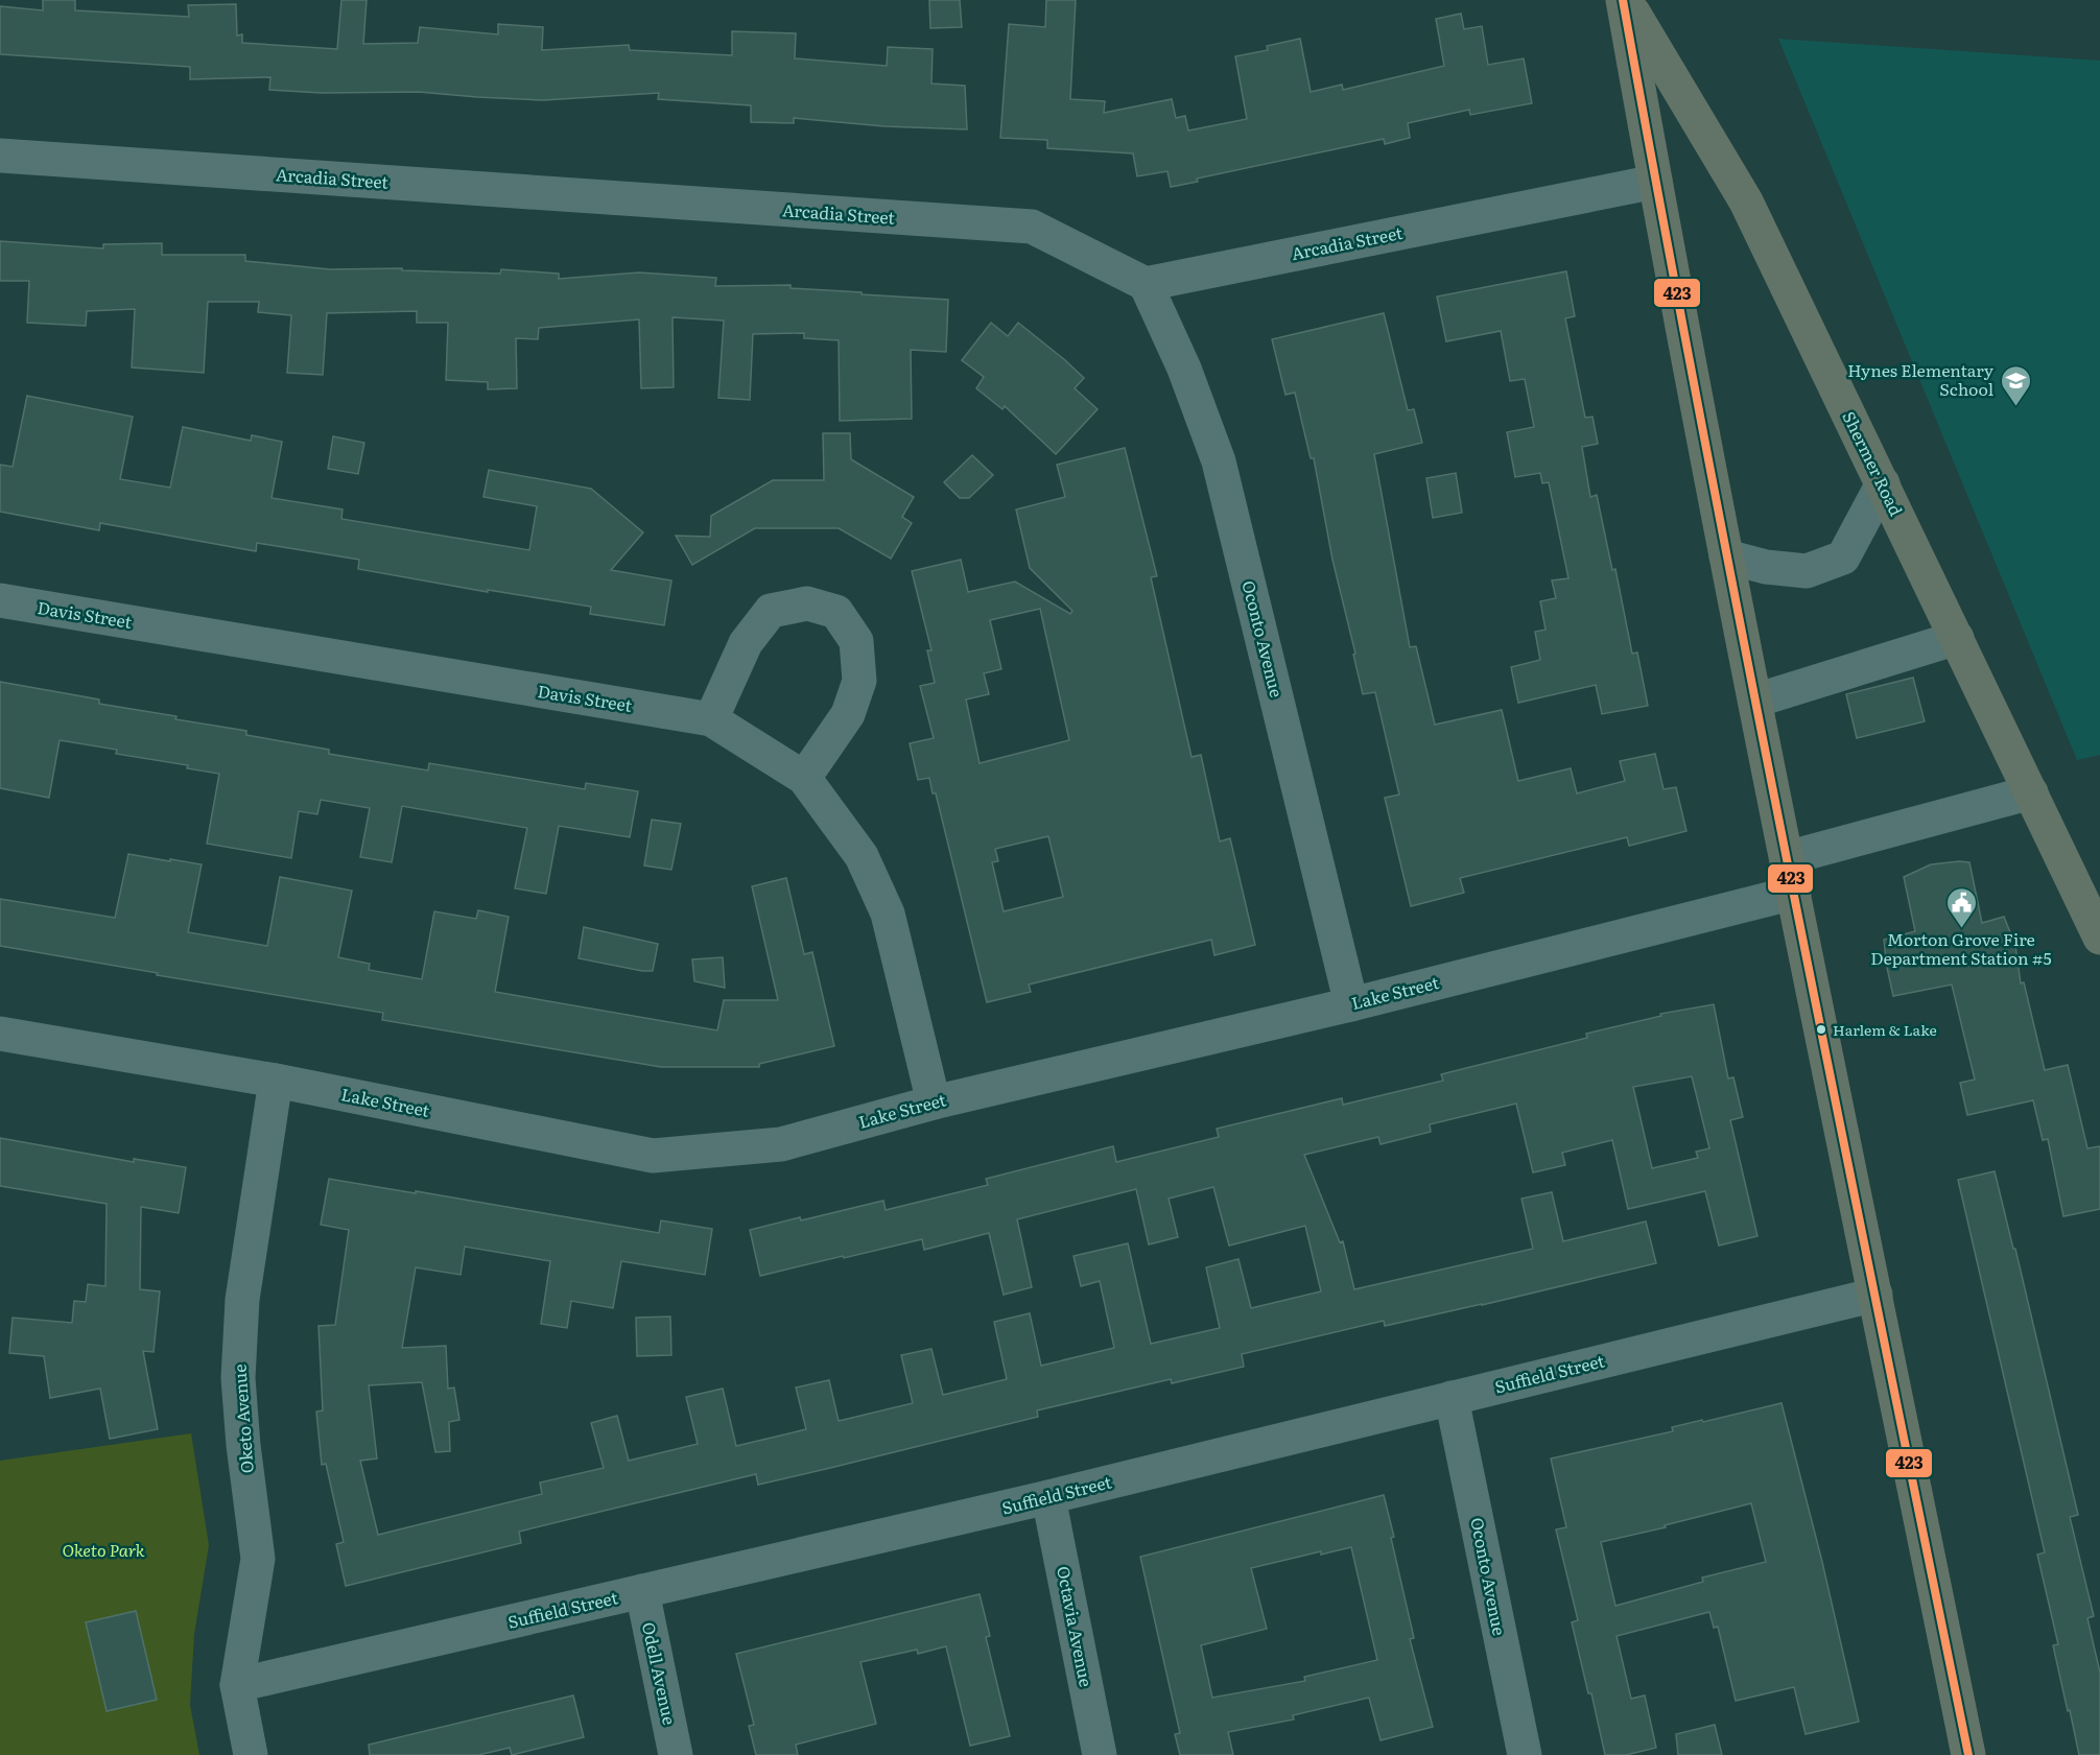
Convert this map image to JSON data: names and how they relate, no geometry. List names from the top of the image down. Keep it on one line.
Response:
{"streets":{"main road":["Shermer Road"],"street":["Arcadia Street","Davis Street","Oconto Avenue","Lake Street","Suffield Street","Oketo Avenue","Octavia Avenue","Odell Avenue"]},"crossings":[["Arcadia Street","Oconto Avenue"],["Davis Street","Lake Street"],["Oconto Avenue","Lake Street"],["Oconto Avenue","Suffield Street"],["Lake Street","Oketo Avenue"],["Suffield Street","Oketo Avenue"],["Suffield Street","Octavia Avenue"],["Suffield Street","Odell Avenue"]],"parks":["Oketo Park"],"places":{"school or university":["Hynes Elementary School"],"public building":["Morton Grove Fire Department Station #5"],"other":["Harlem & Lake"]},"lines":["transit line 423"]}
